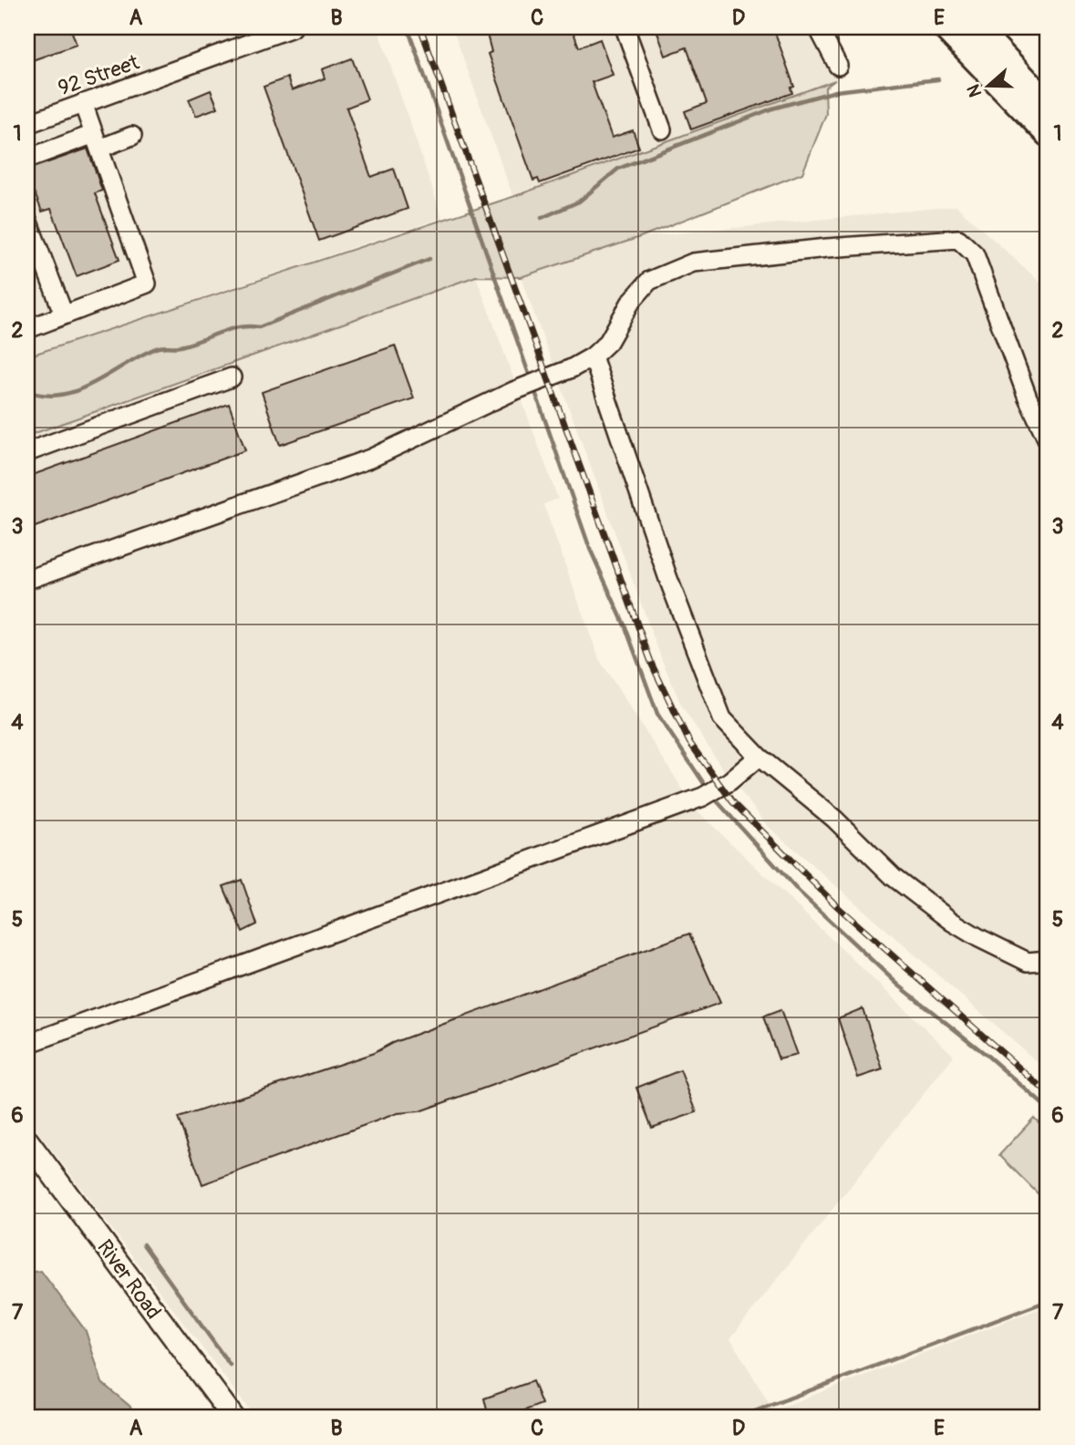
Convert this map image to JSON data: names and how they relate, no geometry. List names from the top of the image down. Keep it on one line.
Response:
{"streets":{"main road":["River Road"],"street":["92 Street"]},"north":"left","grid":{"columns":["A","B","C","D","E"],"rows":["1","2","3","4","5","6","7"]}}
